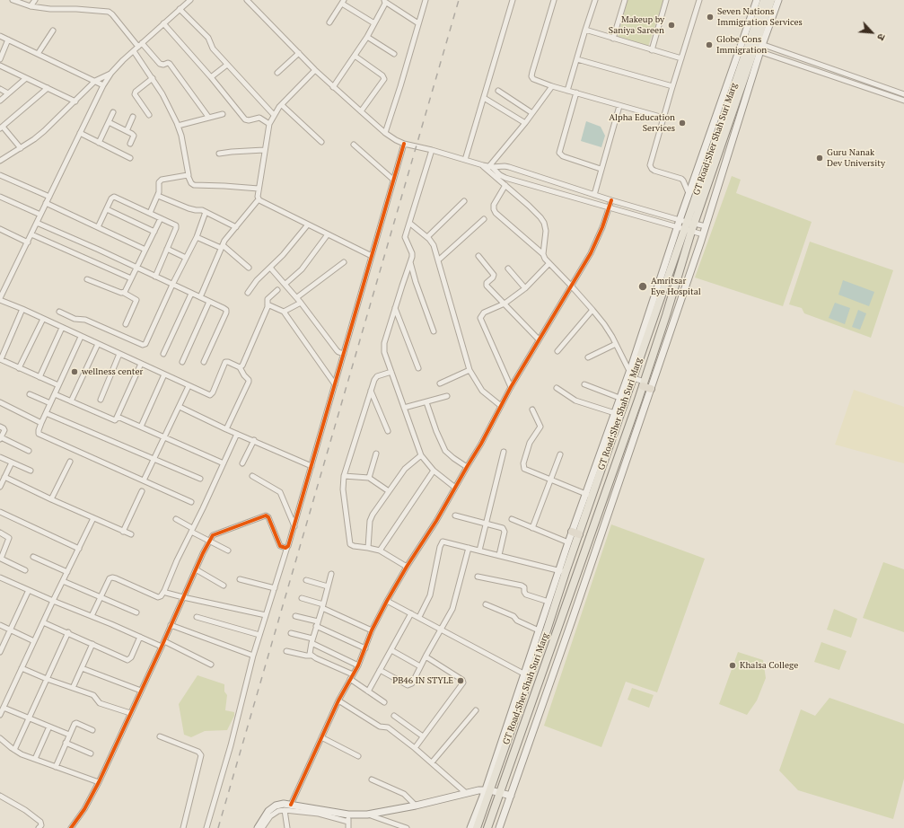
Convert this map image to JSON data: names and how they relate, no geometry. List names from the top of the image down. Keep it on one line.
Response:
{"streets":{"main road":["GT Road;Sher Shah Suri Marg"]},"places":["Seven Nations Immigration Services","Makeup by Saniya Sareen","Globe Cons Immigration","Alpha Education Services","Guru Nanak Dev University","Amritsar Eye Hospital","wellness center","Khalsa College","PB46 IN STYLE"],"north":"bottom right"}
